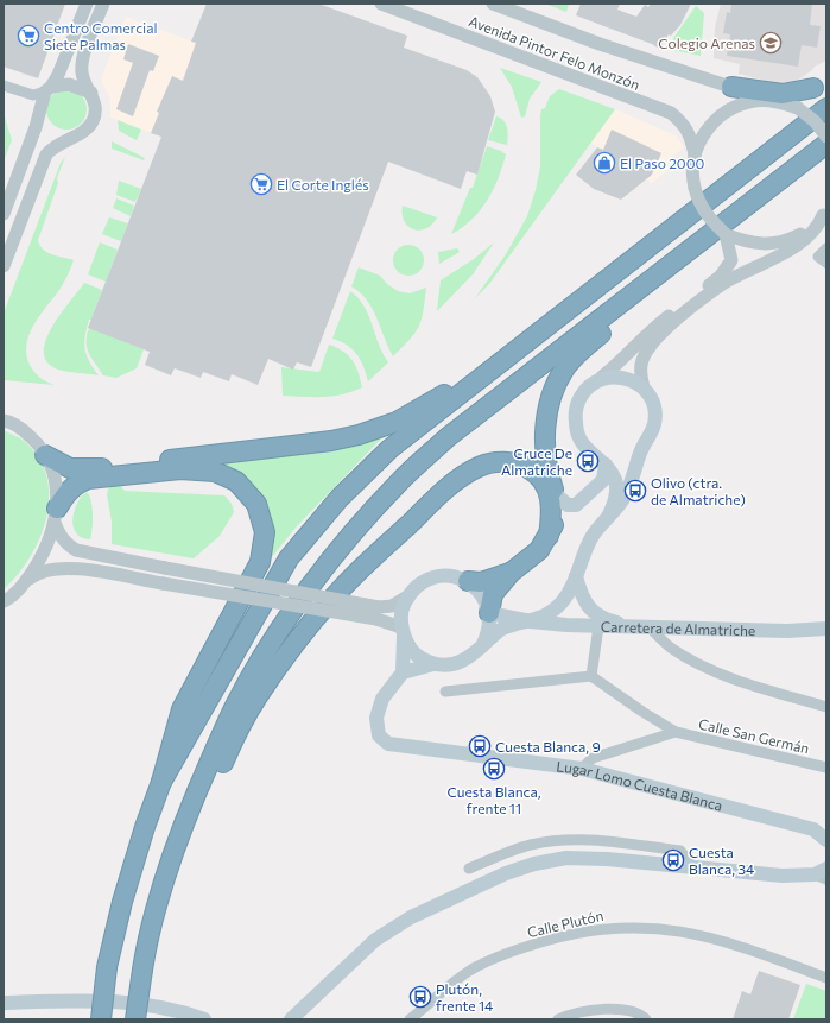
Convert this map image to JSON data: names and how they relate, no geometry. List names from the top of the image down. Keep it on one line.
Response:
{"streets":{"main road":["Carretera de Almatriche","Lugar Lomo Cuesta Blanca"],"street":["Avenida Pintor Felo Monzón","Calle San Germán","Calle Plutón"]},"crossings":[["Calle San Germán","Lugar Lomo Cuesta Blanca"]],"places":{"supermarket":["Centro Comercial Siete Palmas","El Corte Inglés"],"school or university":["Colegio Arenas"],"shop":["El Paso 2000"],"bus stop":["Cruce De Almatriche","Olivo (ctra. de Almatriche)","Cuesta Blanca, 9","Cuesta Blanca, frente 11","Cuesta Blanca, 34","Plutón, frente 14"]}}
